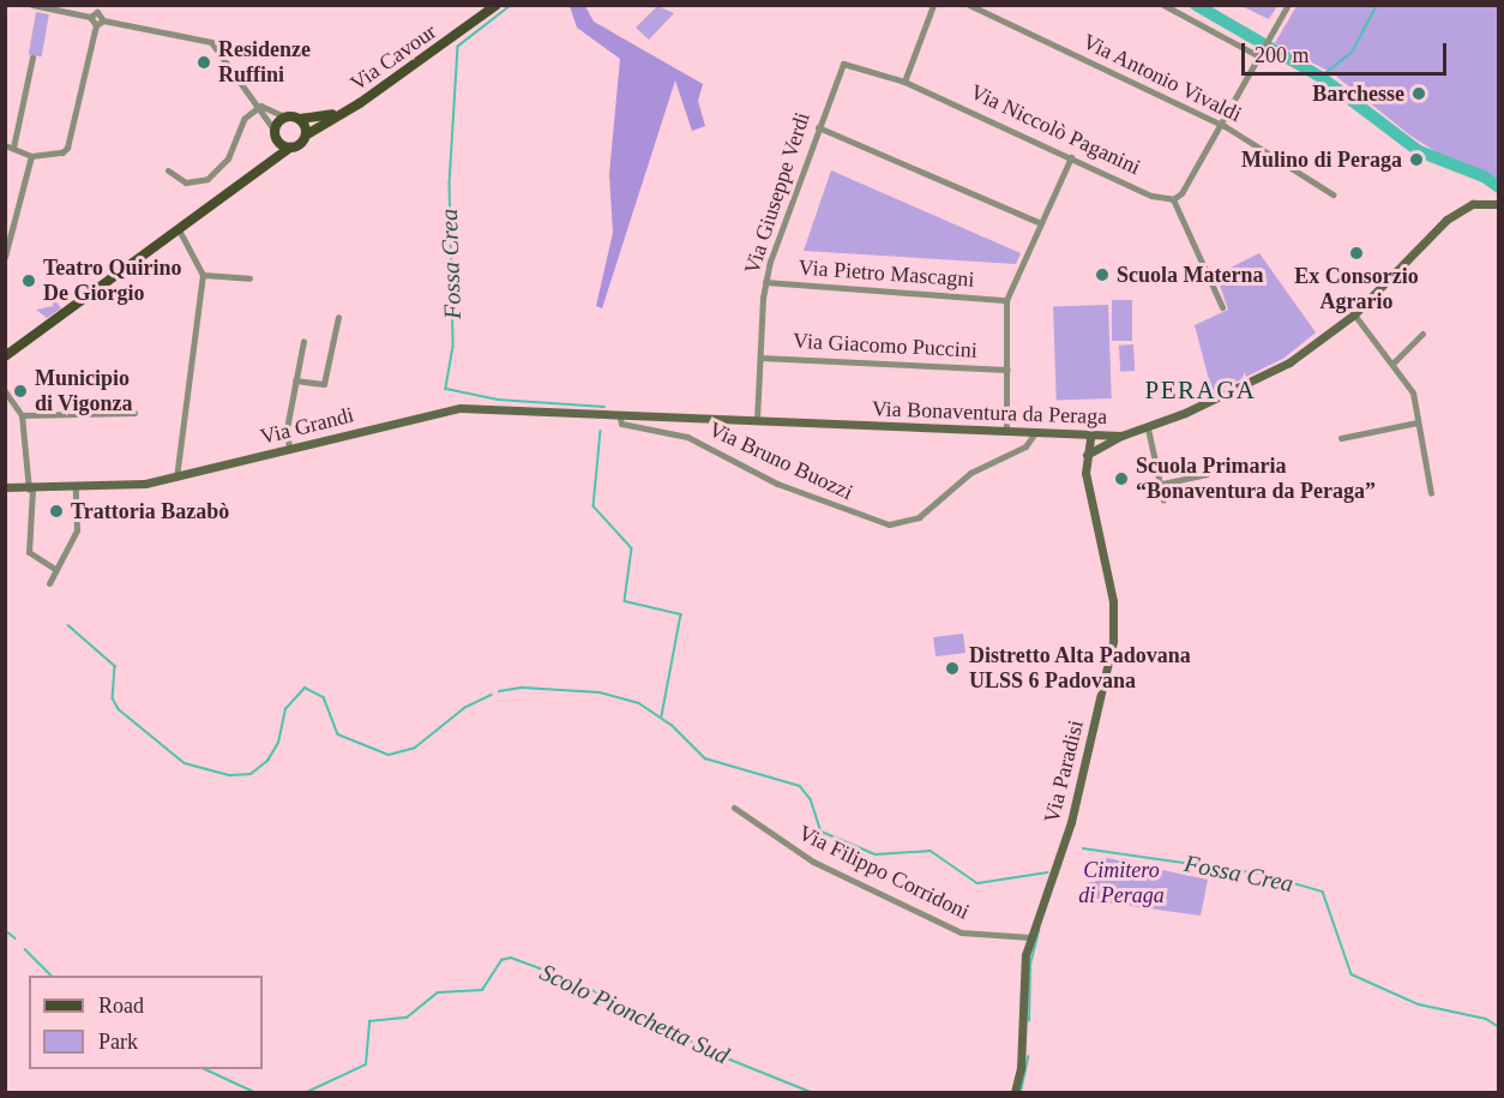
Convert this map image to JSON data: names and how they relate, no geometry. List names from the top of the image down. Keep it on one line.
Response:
{"streets":{"main road":["Via Cavour","Via Bonaventura da Peraga","Via Grandi","Via Paradisi"],"street":["Via Antonio Vivaldi","Via Niccolò Paganini","Via Giuseppe Verdi","Via Pietro Mascagni","Via Giacomo Puccini","Via Bruno Buozzi","Via Filippo Corridoni"]},"crossings":[["Via Niccolò Paganini","Via Giuseppe Verdi"],["Via Giuseppe Verdi","Via Pietro Mascagni"],["Via Giuseppe Verdi","Via Giacomo Puccini"],["Via Giuseppe Verdi","Via Bonaventura da Peraga"],["Via Bonaventura da Peraga","Via Grandi"],["Via Bonaventura da Peraga","Via Bruno Buozzi"],["Via Bonaventura da Peraga","Via Paradisi"],["Via Grandi","Via Bruno Buozzi"],["Via Paradisi","Via Filippo Corridoni"]],"districts":["PERAGA"],"water":["Fossa Crea","Scolo Pionchetta Sud"],"parks":["Cimitero di Peraga"],"places":["Residenze Ruffini","Barchesse","Mulino di Peraga","Ex Consorzio Agrario","Scuola Materna","Teatro Quirino De Giorgio","Municipio di Vigonza","Scuola Primaria “Bonaventura da Peraga”","Trattoria Bazabò","Distretto Alta Padovana ULSS 6 Padovana"],"legend":["Road","Park"],"scale_bar":"200 m"}
